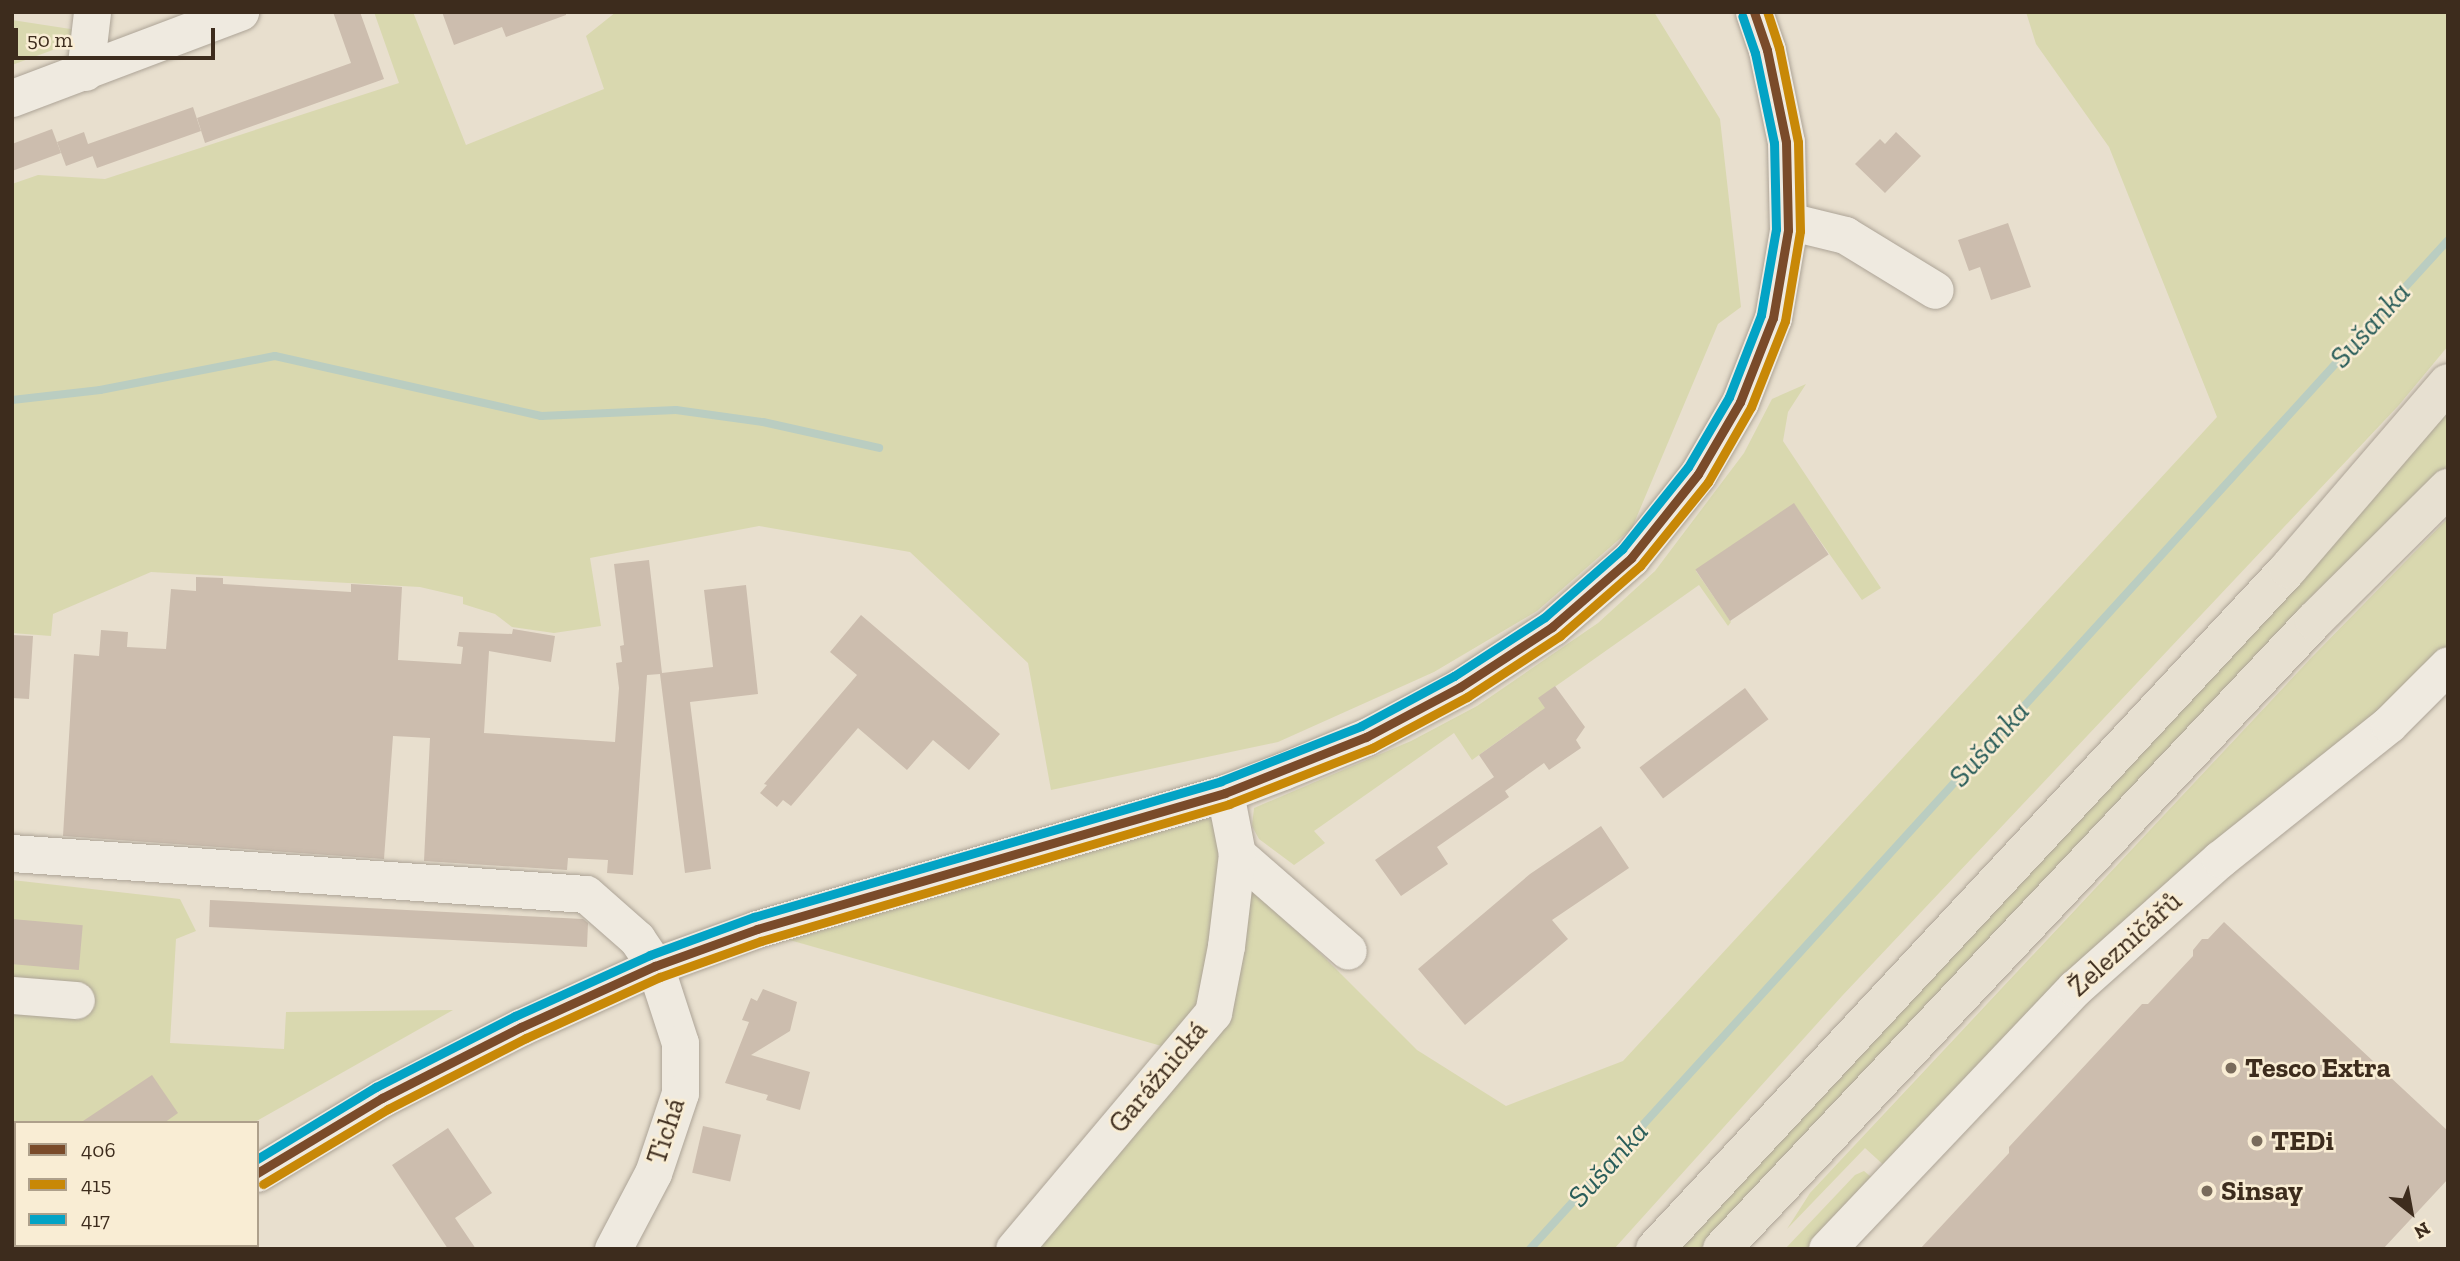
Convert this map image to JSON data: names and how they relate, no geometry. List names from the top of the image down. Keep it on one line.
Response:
{"streets":{"street":["Železničářů","Garážnická","Tichá"]},"water":["Sušanka"],"places":["Tesco Extra","TEDi","Sinsay"],"lines":["transit line 406","transit line 415","transit line 417"],"legend":["406","415","417"],"scale_bar":"50 m","north":"bottom right"}
